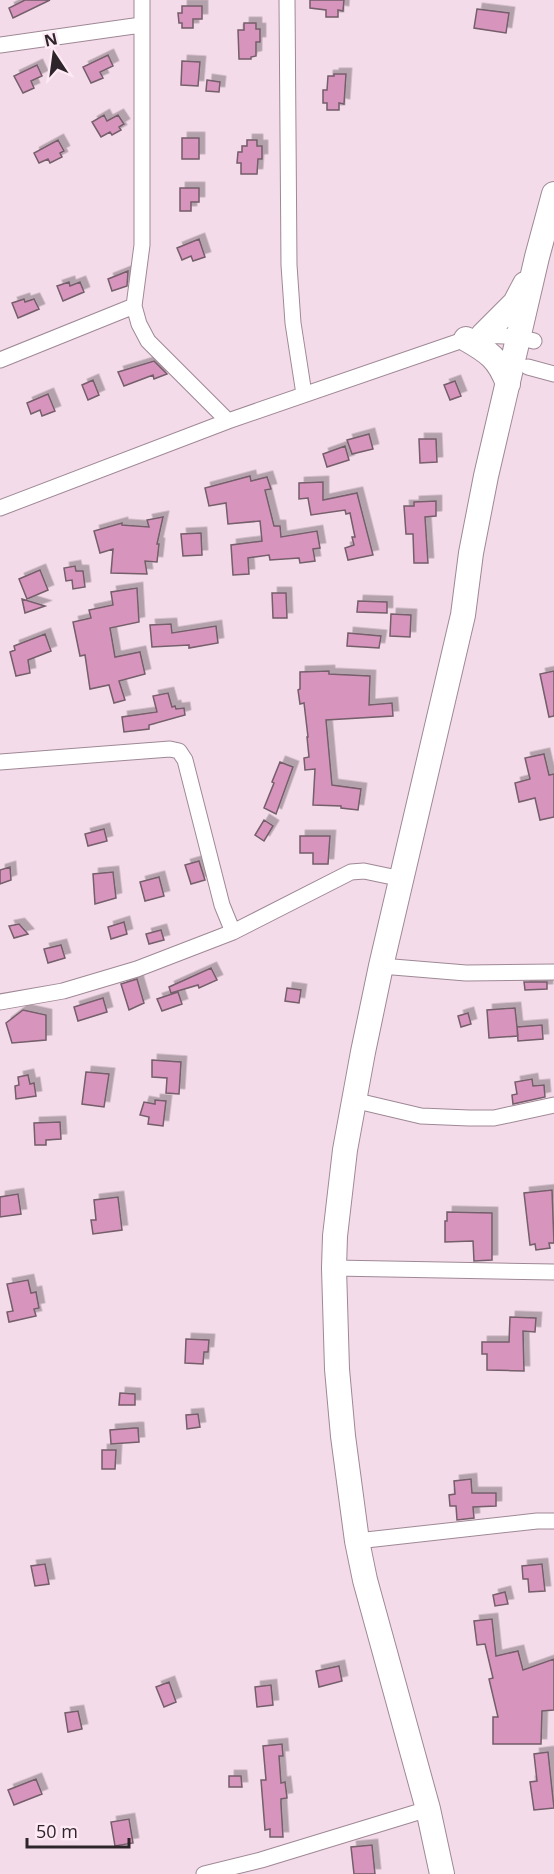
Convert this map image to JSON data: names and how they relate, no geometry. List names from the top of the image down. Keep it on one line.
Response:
{"scale_bar":"50 m","north":"top"}
